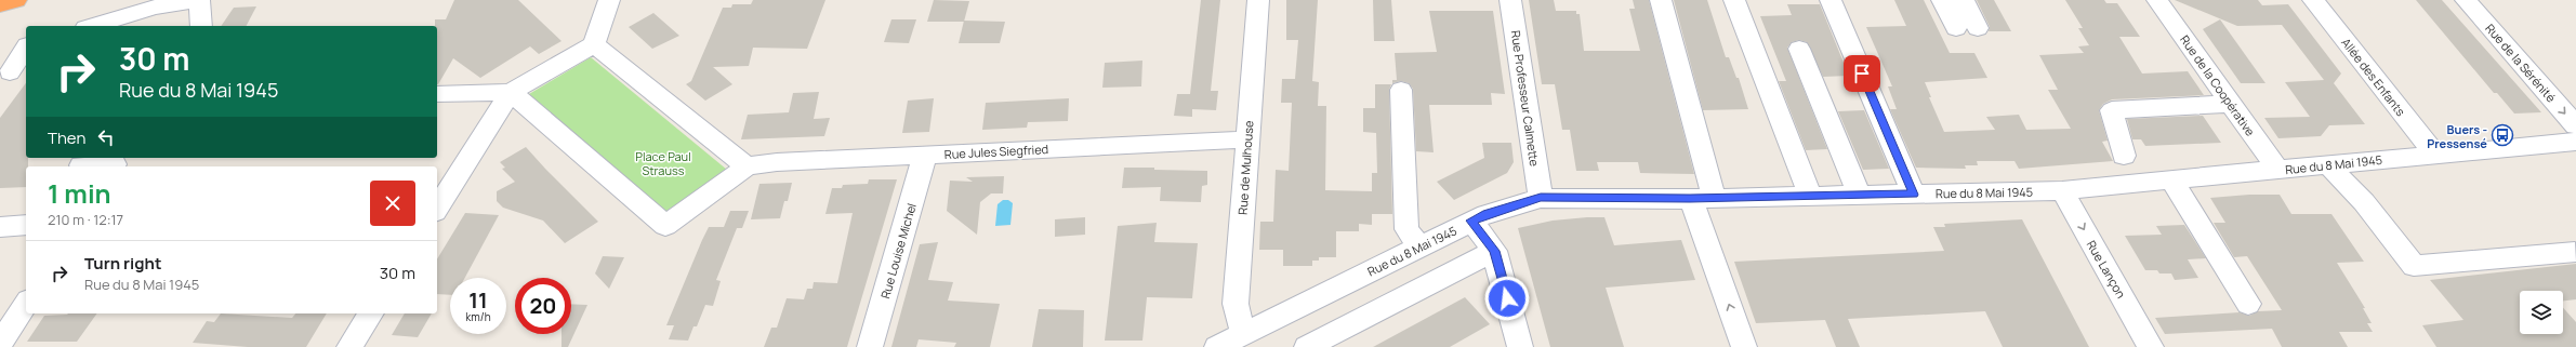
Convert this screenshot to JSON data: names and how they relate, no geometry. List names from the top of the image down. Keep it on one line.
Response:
{"streets":{"street":["Rue de la Sérénité","Allée des Enfants","Rue de la Coopérative","Rue Professeur Calmette","Rue Jules Siegfried","Rue du 8 Mai 1945","Rue de Mulhouse","Rue Louise Michel","Rue Lançon"]},"crossings":[["Allée des Enfants","Rue du 8 Mai 1945"],["Rue de la Coopérative","Rue du 8 Mai 1945"],["Rue Professeur Calmette","Rue du 8 Mai 1945"],["Rue Jules Siegfried","Rue de Mulhouse"],["Rue Jules Siegfried","Rue Louise Michel"],["Rue du 8 Mai 1945","Rue de Mulhouse"],["Rue du 8 Mai 1945","Rue Lançon"]],"one_way":["Rue de la Sérénité"],"parks":["Place Paul Strauss"],"places":{"bus stop":["Buers - Pressensé"]},"page":{"turn":["30 m","Rue du 8 Mai 1945"],"then":"Then","heading":["1 min","210 m · 12:17"],"list":[{"name":"Turn right","note":"Rue du 8 Mai 1945","value":"30 m"}],"speed":"11 km/h","limit":"20"}}
